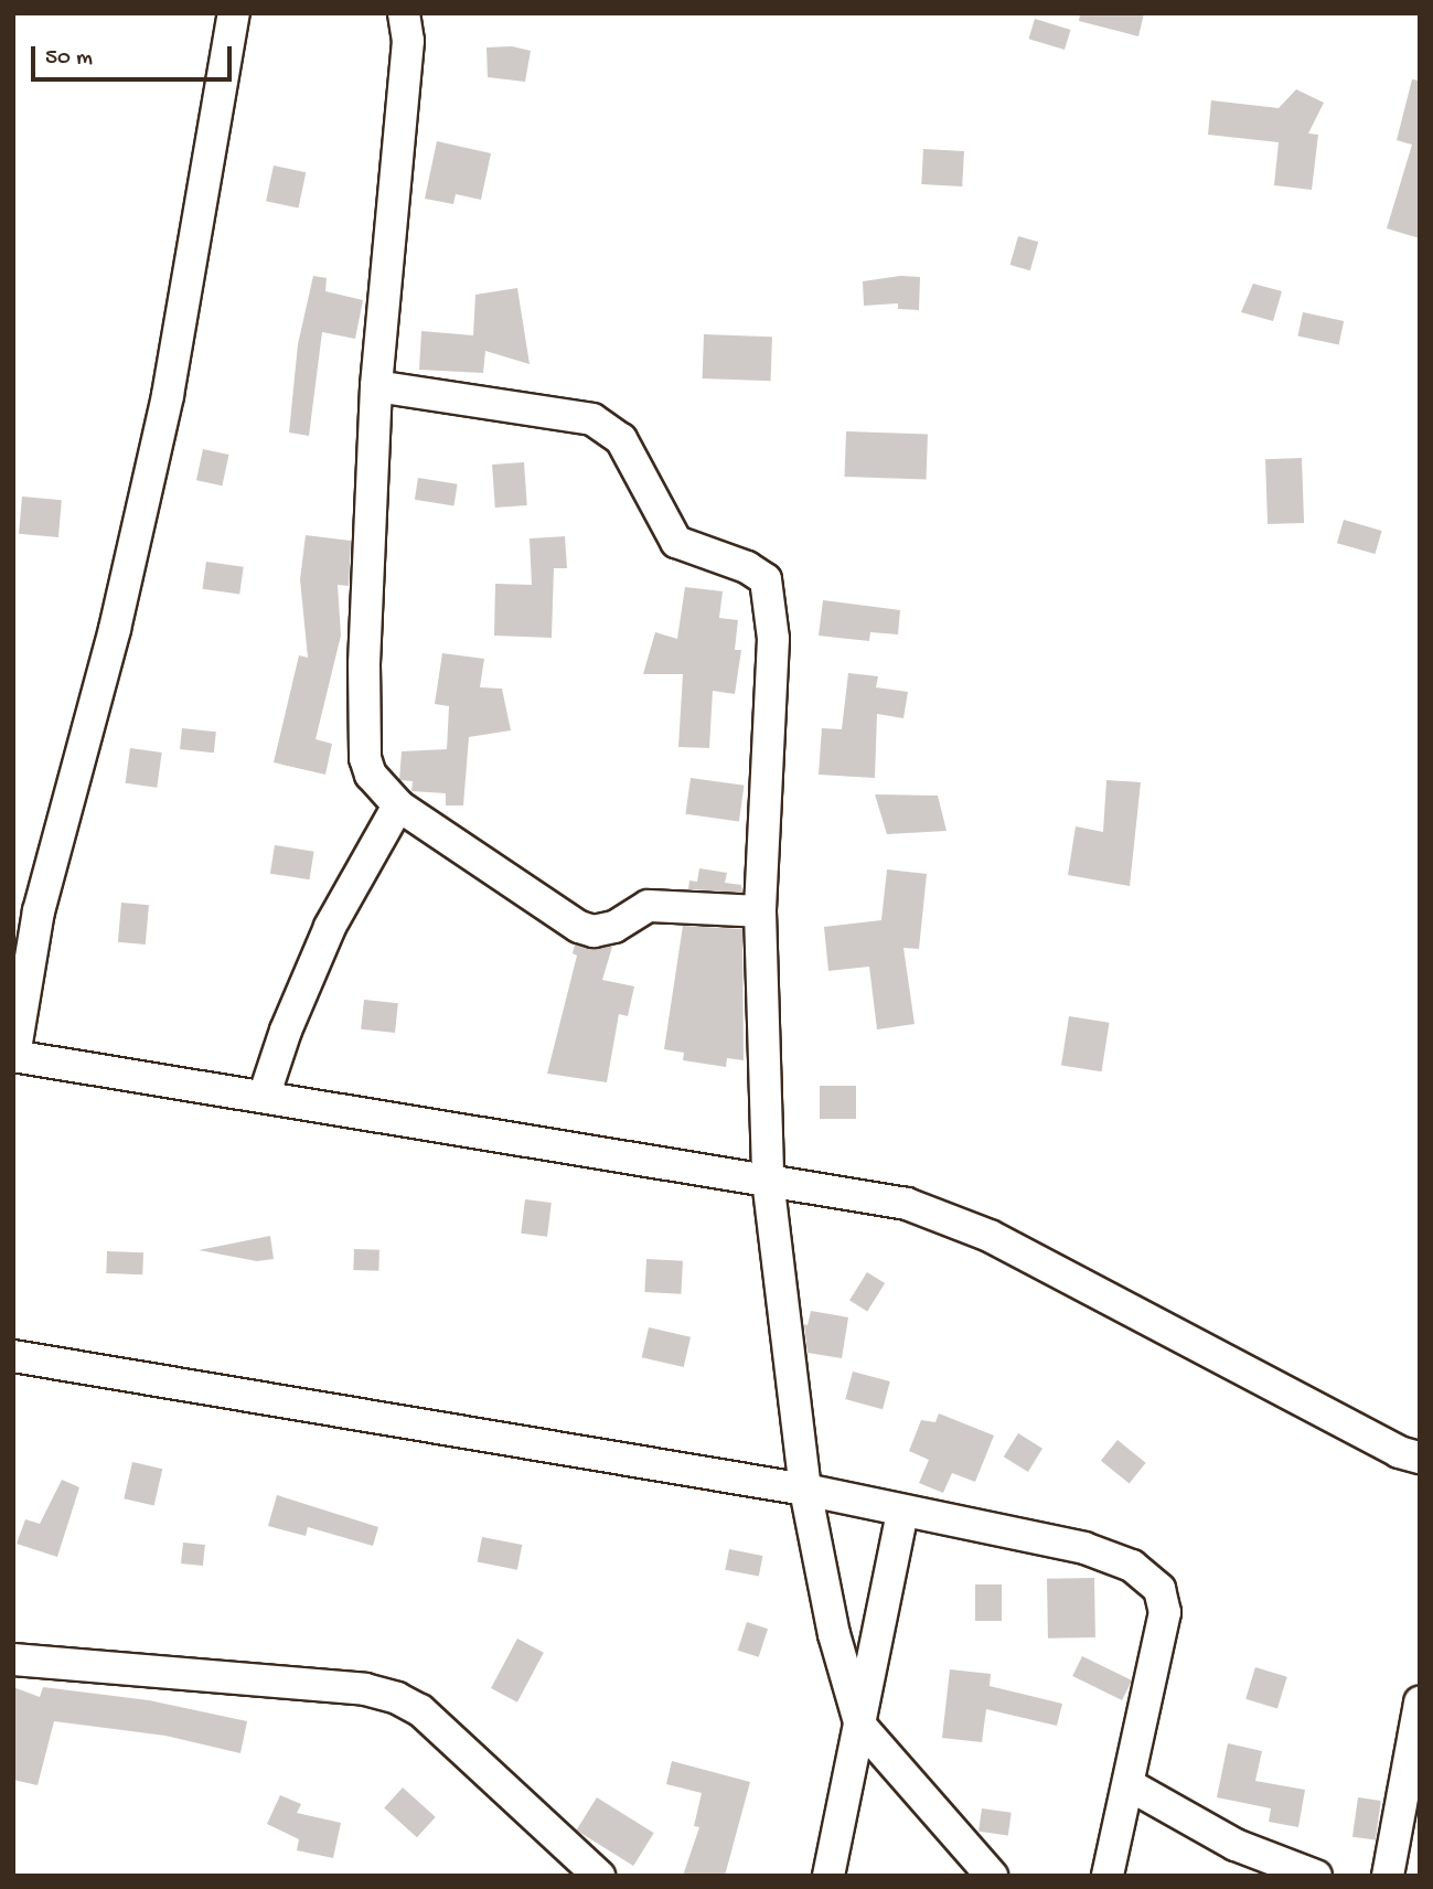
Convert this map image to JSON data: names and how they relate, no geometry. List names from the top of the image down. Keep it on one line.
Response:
{"scale_bar":"50 m"}
